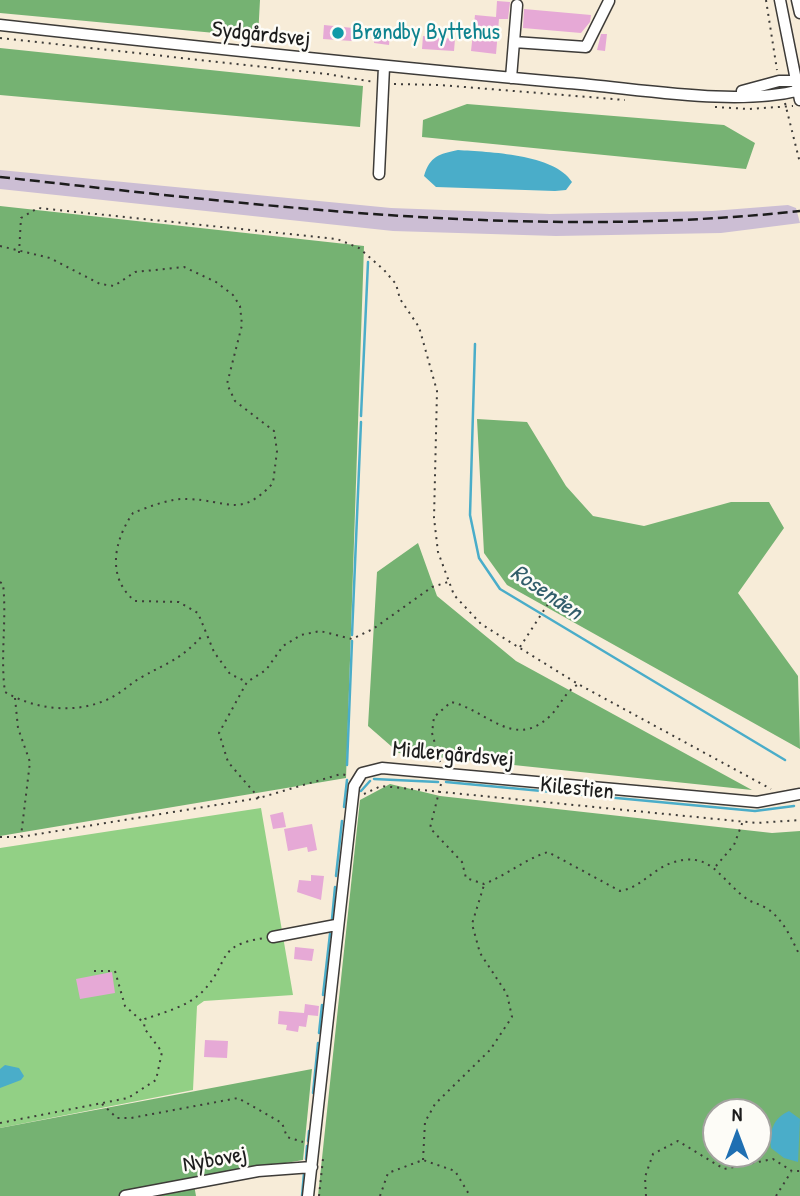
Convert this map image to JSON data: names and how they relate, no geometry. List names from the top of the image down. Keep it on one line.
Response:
{"streets":{"street":["Sydgårdsvej","Midlergårdsvej","Nybovej"],"path":["Kilestien"]},"water":["Rosenåen"],"places":["Brøndby Byttehus"],"north":"top"}
